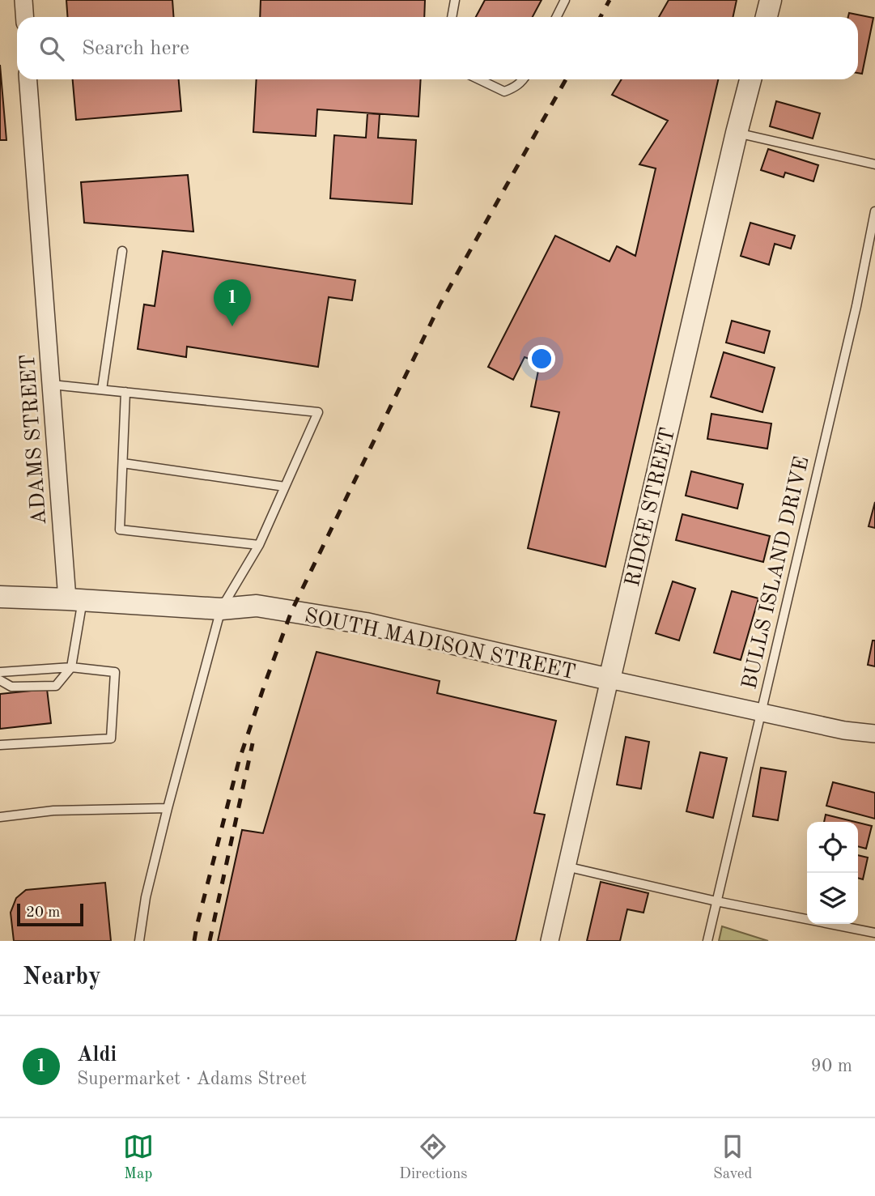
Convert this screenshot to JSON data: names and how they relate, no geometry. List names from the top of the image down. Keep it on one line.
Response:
{"streets":{"street":["ADAMS STREET","RIDGE STREET","SOUTH MADISON STREET"],"lane":["BULLS ISLAND DRIVE"]},"crossings":[["ADAMS STREET","SOUTH MADISON STREET"],["RIDGE STREET","SOUTH MADISON STREET"],["BULLS ISLAND DRIVE","SOUTH MADISON STREET"]],"scale_bar":"20 m","page":{"search":"Search here","pins":"1","scale":"20 m","heading":"Nearby","list":[{"mark":"1","name":"Aldi","note":"Supermarket · Adams Street","value":"90 m"}],"nav":["Map","Directions","Saved"]}}
